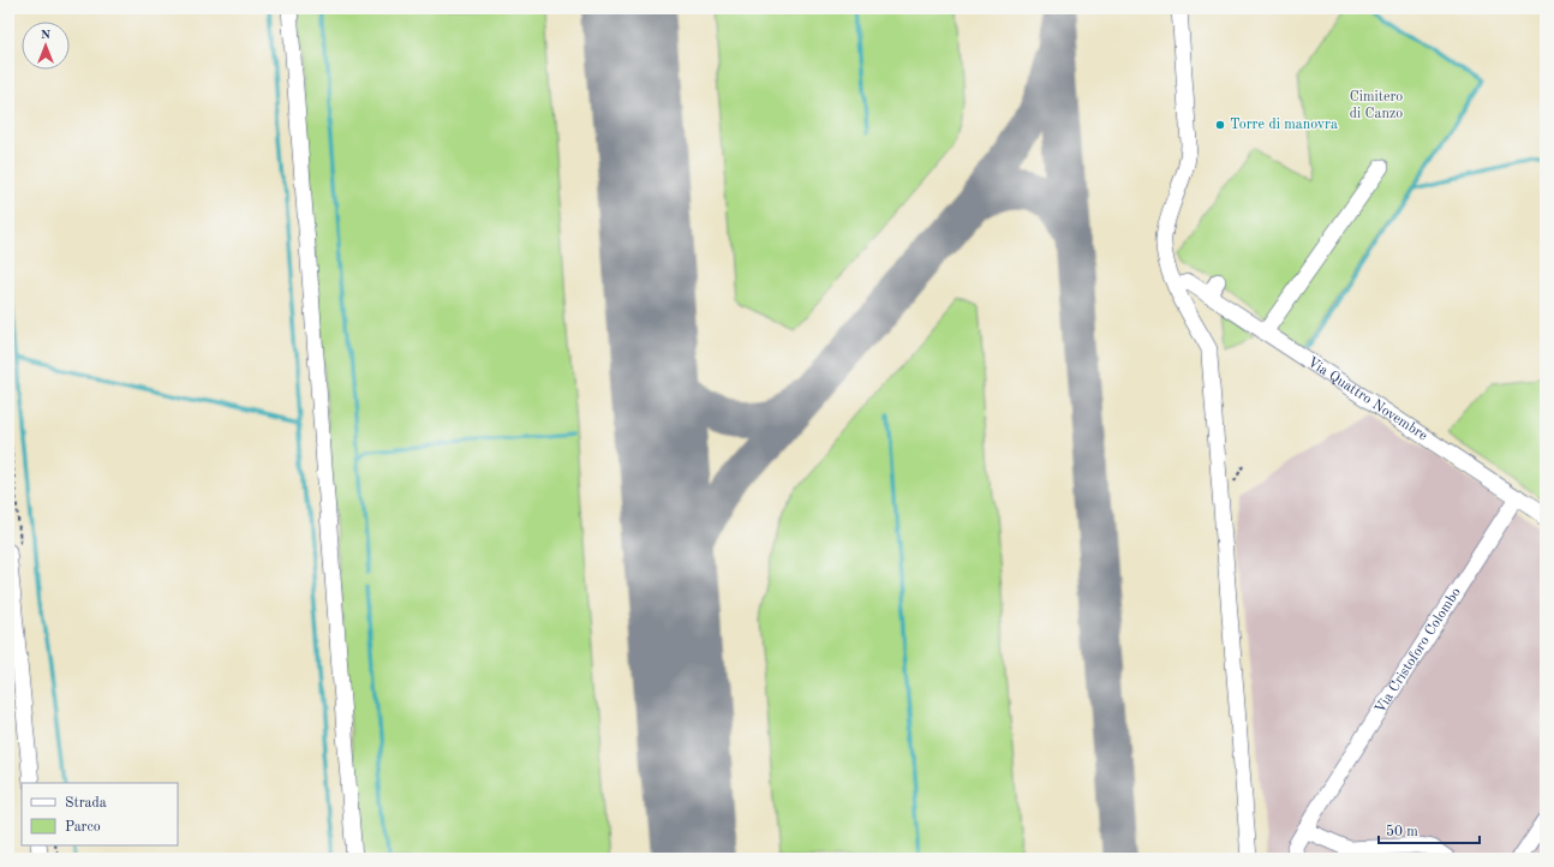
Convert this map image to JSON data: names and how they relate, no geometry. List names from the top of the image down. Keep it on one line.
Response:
{"streets":{"street":["Via Quattro Novembre","Via Cristoforo Colombo"]},"crossings":[["Via Quattro Novembre","Via Cristoforo Colombo"]],"parks":["Cimitero di Canzo"],"places":["Torre di manovra"],"legend":["Strada","Parco"],"scale_bar":"50 m","north":"top"}
